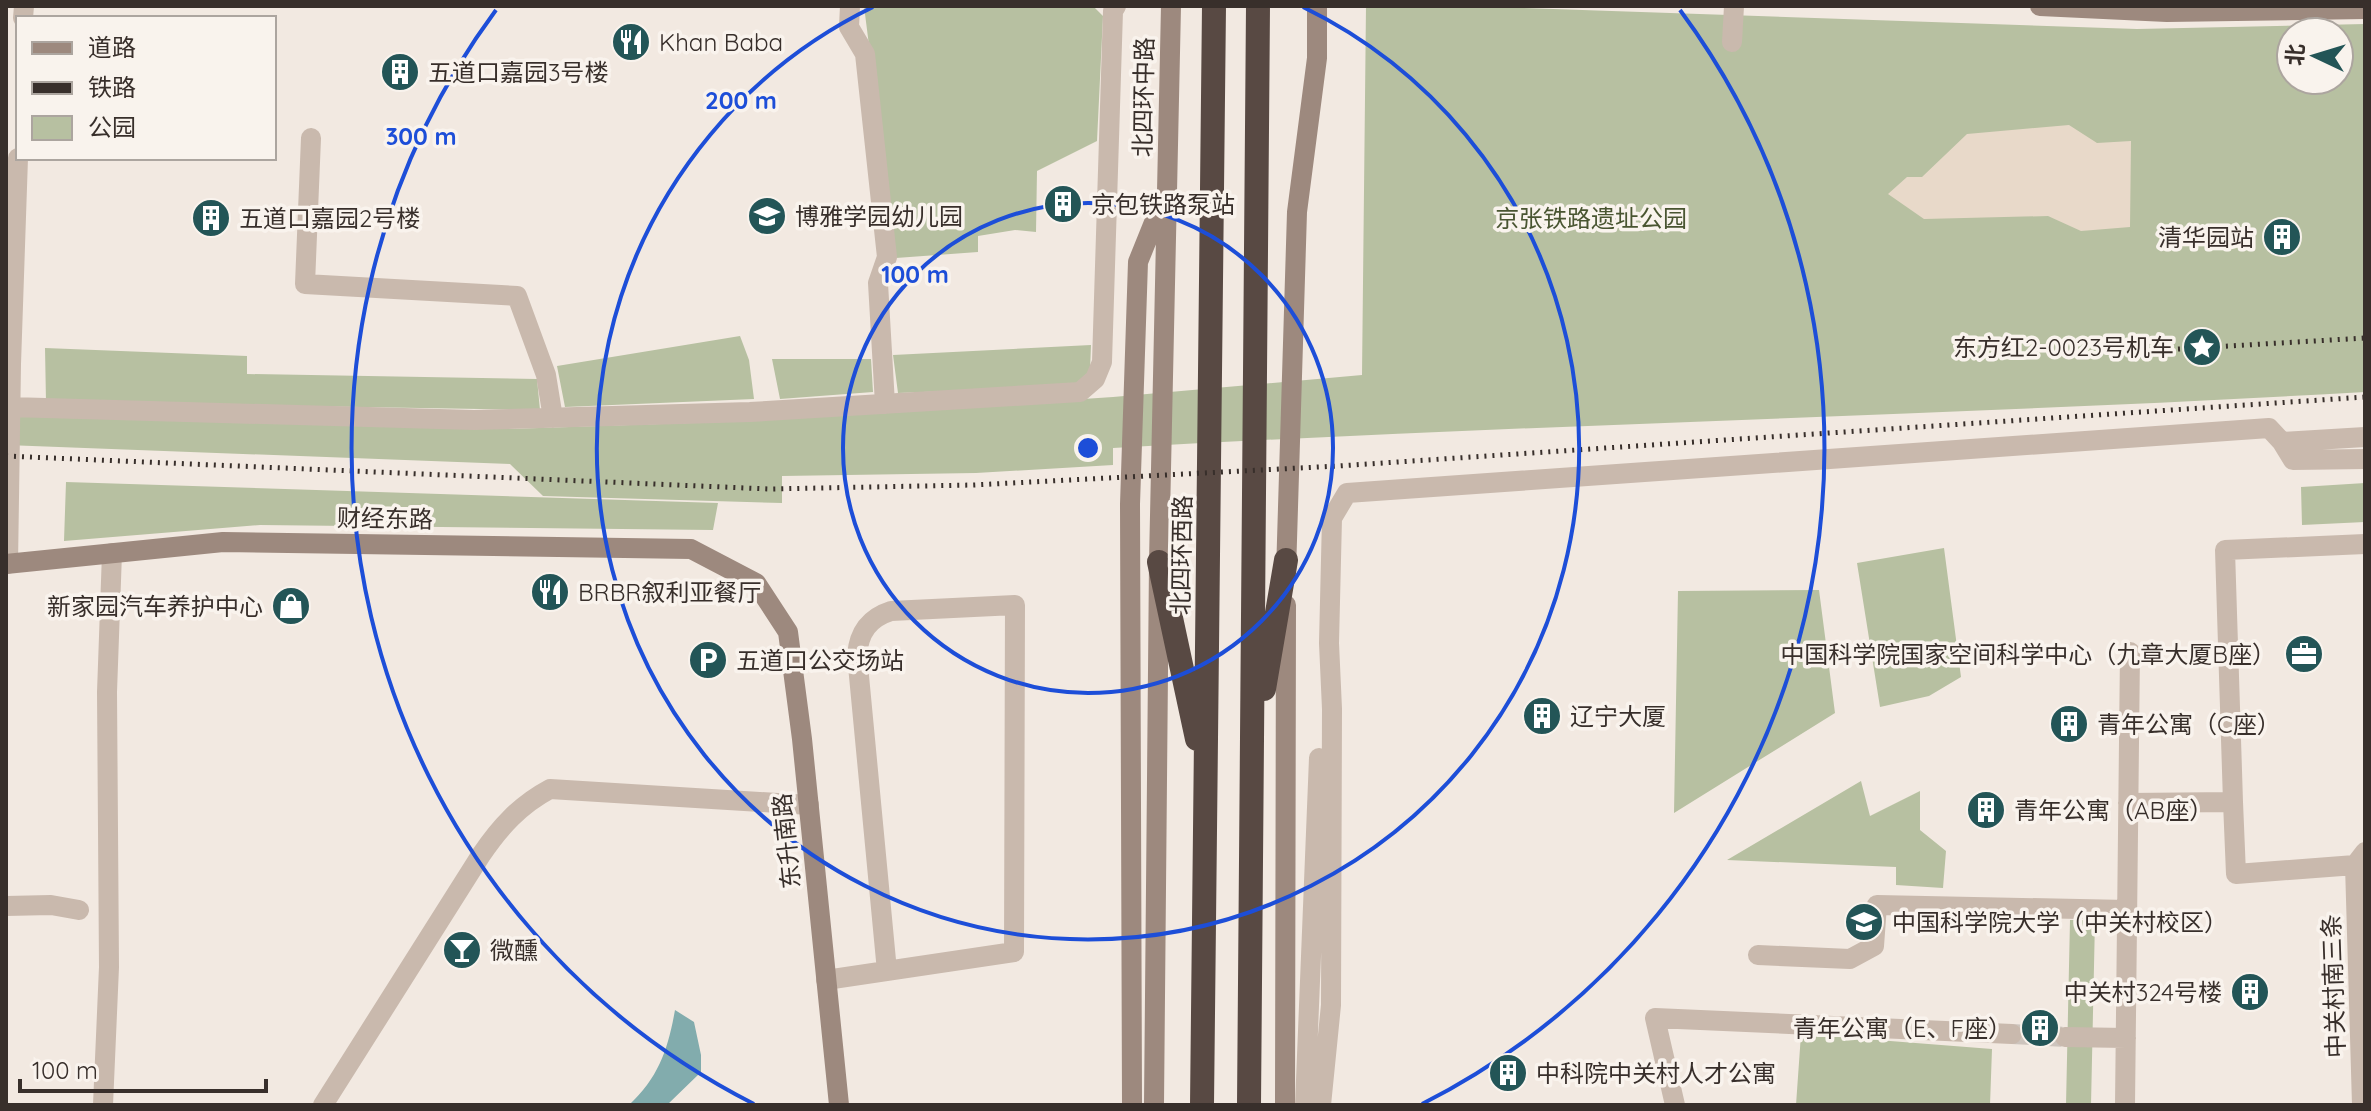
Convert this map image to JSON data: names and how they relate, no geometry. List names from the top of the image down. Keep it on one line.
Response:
{"streets":{"highway":["北四环西路"],"street":["北四环中路","财经东路","东升南路","中关村南三条"]},"crossings":[["北四环中路","北四环西路"],["财经东路","东升南路"]],"parks":["京张铁路遗址公园"],"places":{"restaurant":["Khan Baba","BRBR叙利亚餐厅"],"building":["五道口嘉园3号楼","京包铁路泵站","五道口嘉园2号楼","清华园站","辽宁大厦","青年公寓（C座）","青年公寓（AB座）","中关村324号楼","青年公寓（E、F座）","中科院中关村人才公寓"],"school or university":["博雅学园幼儿园","中国科学院大学（中关村校区）"],"place":["东方红2-0023号机车"],"shop":["新家园汽车养护中心"],"office":["中国科学院国家空间科学中心（九章大厦B座）"],"parking":["五道口公交场站"],"bar":["微醺"]},"legend":["道路","铁路","公园"],"scale_bar":"100 m","north":"left","rings":["200 m","300 m","100 m"]}
